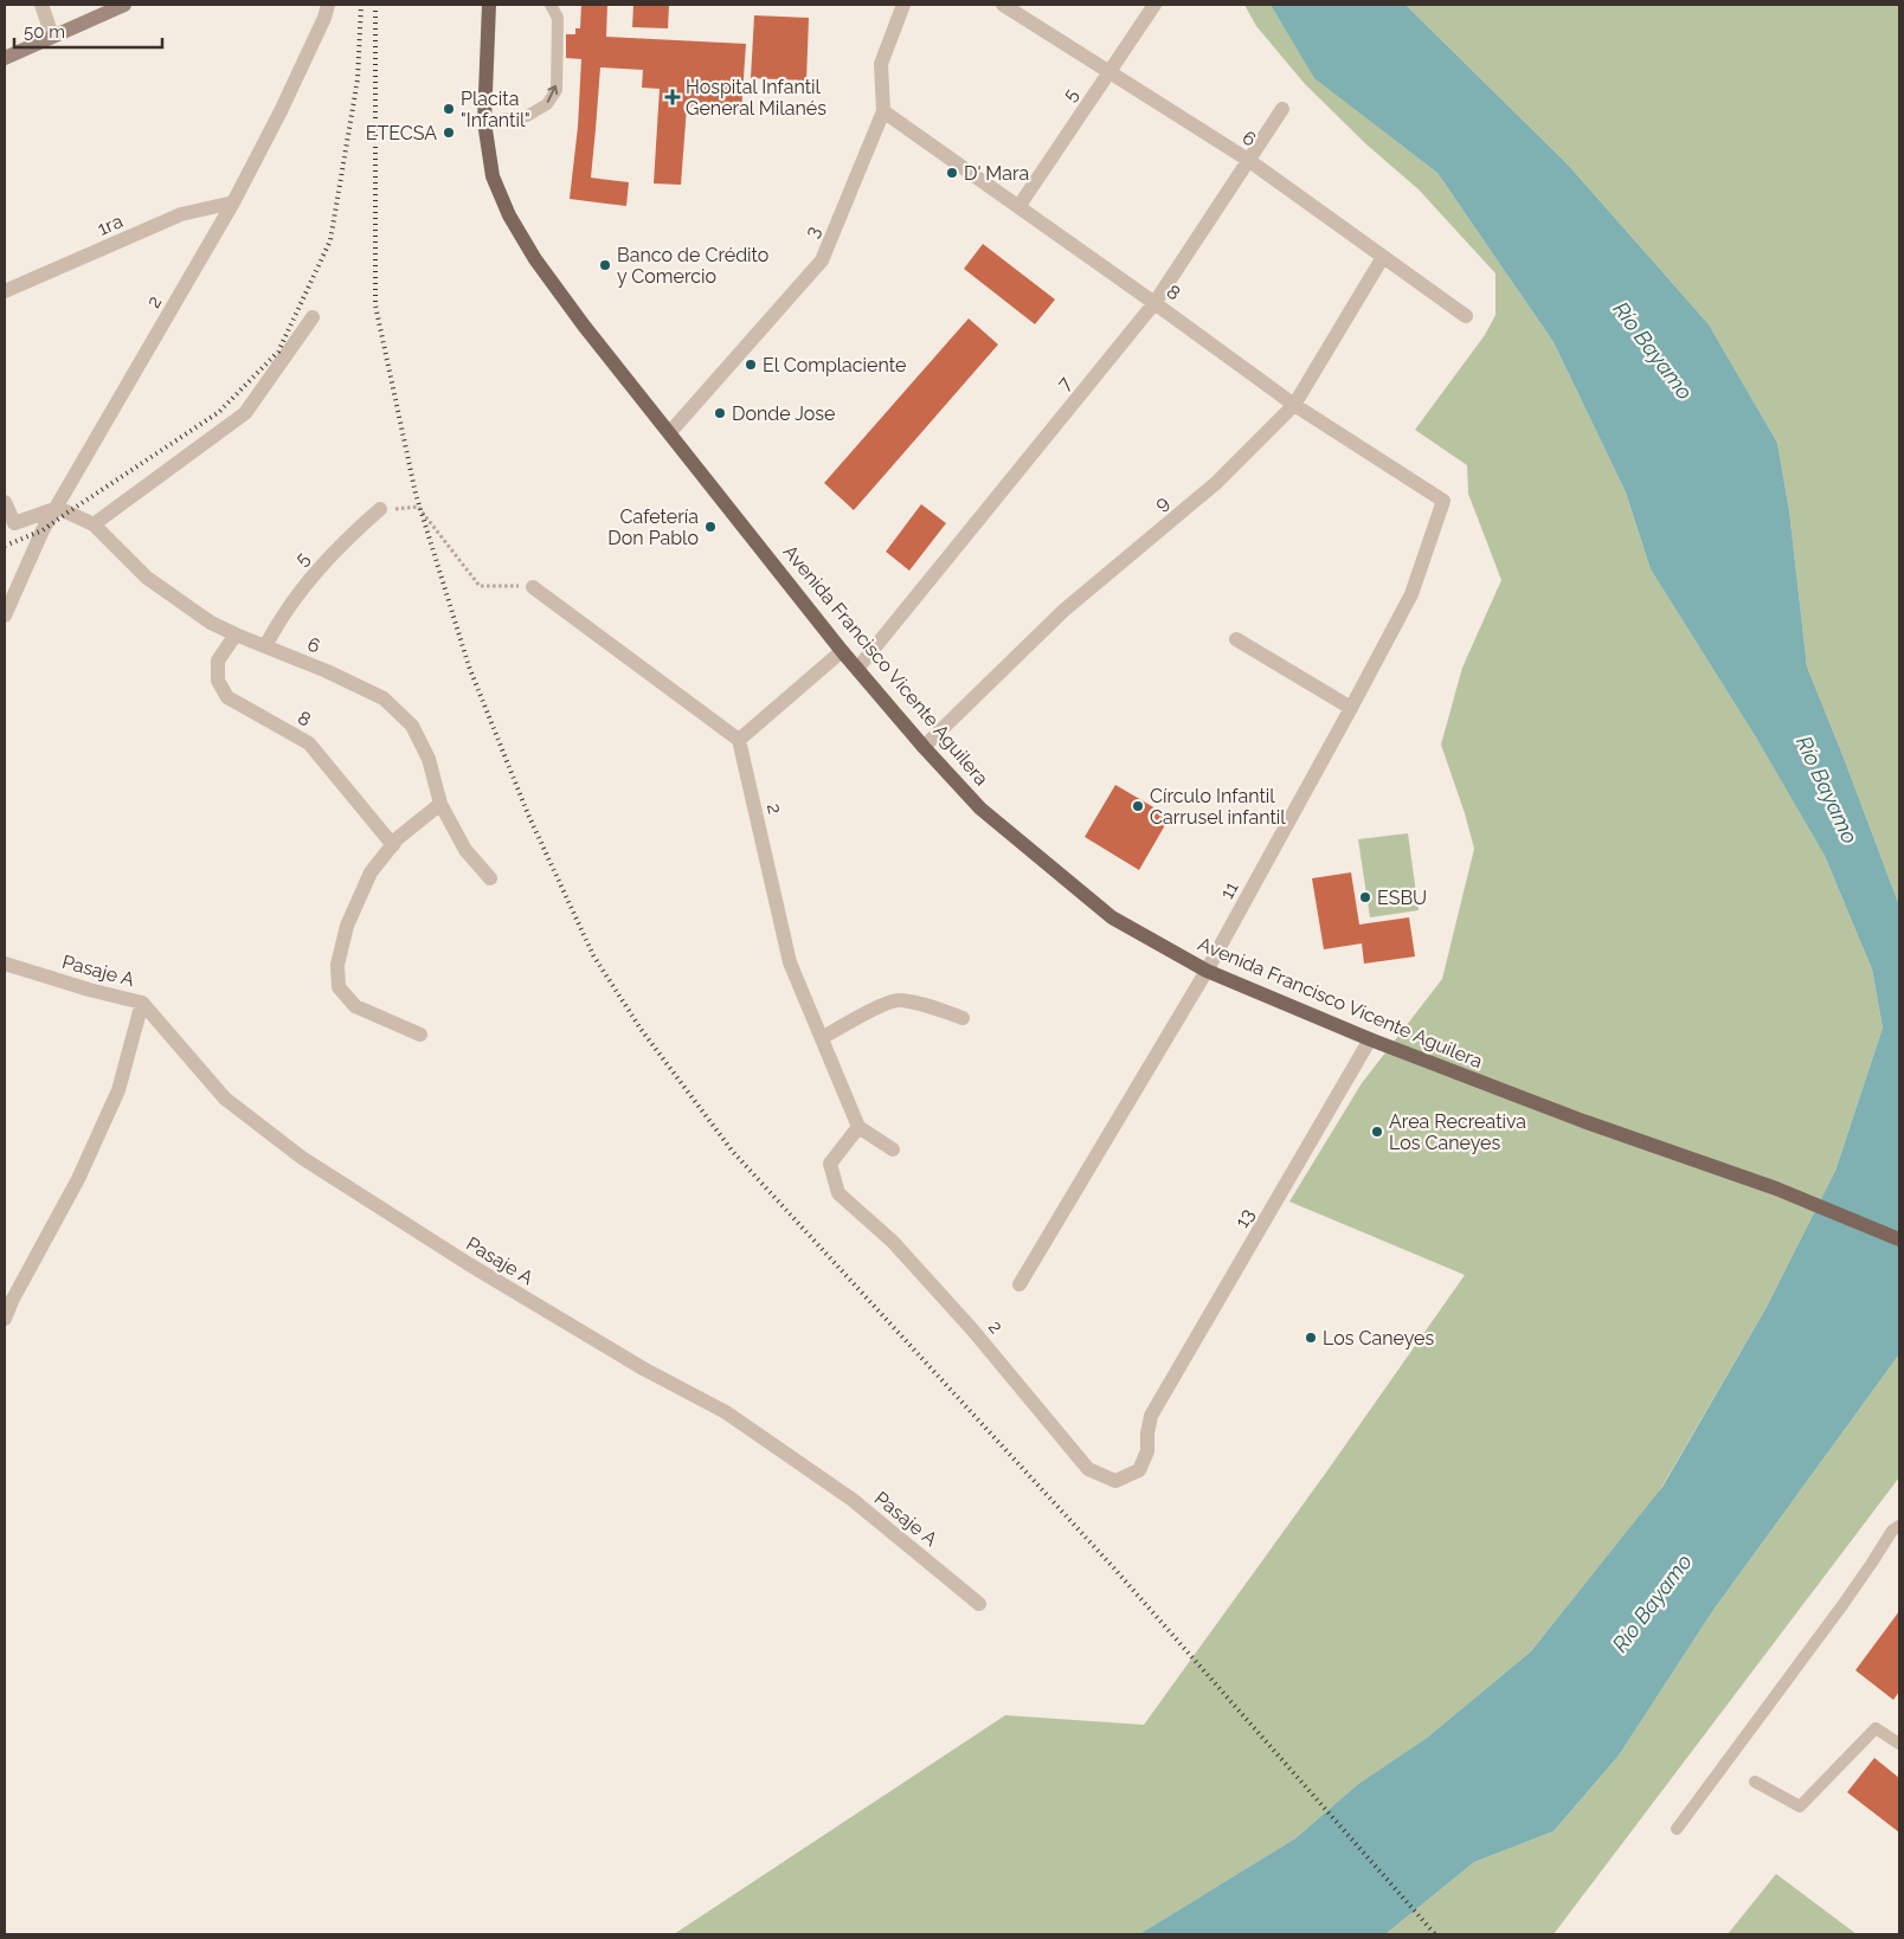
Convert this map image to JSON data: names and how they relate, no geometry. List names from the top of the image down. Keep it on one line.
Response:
{"streets":{"main road":["Avenida Francisco Vicente Aguilera"],"street":["5","6","1ra","3","8","2","7","9","11","Pasaje A","13"]},"crossings":[["5","6"],["5","8"],["6","8"],["6","2"],["6","7"],["6","9"],["1ra","2"],["3","8"],["3","Avenida Francisco Vicente Aguilera"],["8","7"],["8","9"],["8","11"],["2","13"],["7","Avenida Francisco Vicente Aguilera"],["9","Avenida Francisco Vicente Aguilera"],["Avenida Francisco Vicente Aguilera","11"],["Avenida Francisco Vicente Aguilera","13"]],"water":["Río Bayamo"],"places":{"health":["Hospital Infantil General Milanés"],"other":["Placita \"Infantil\"","ETECSA","D' Mara","Banco de Crédito y Comercio","El Complaciente","Donde Jose","Cafetería Don Pablo","Círculo Infantil Carrusel infantil","ESBU","Area Recreativa Los Caneyes","Los Caneyes"]},"scale_bar":"50 m"}
